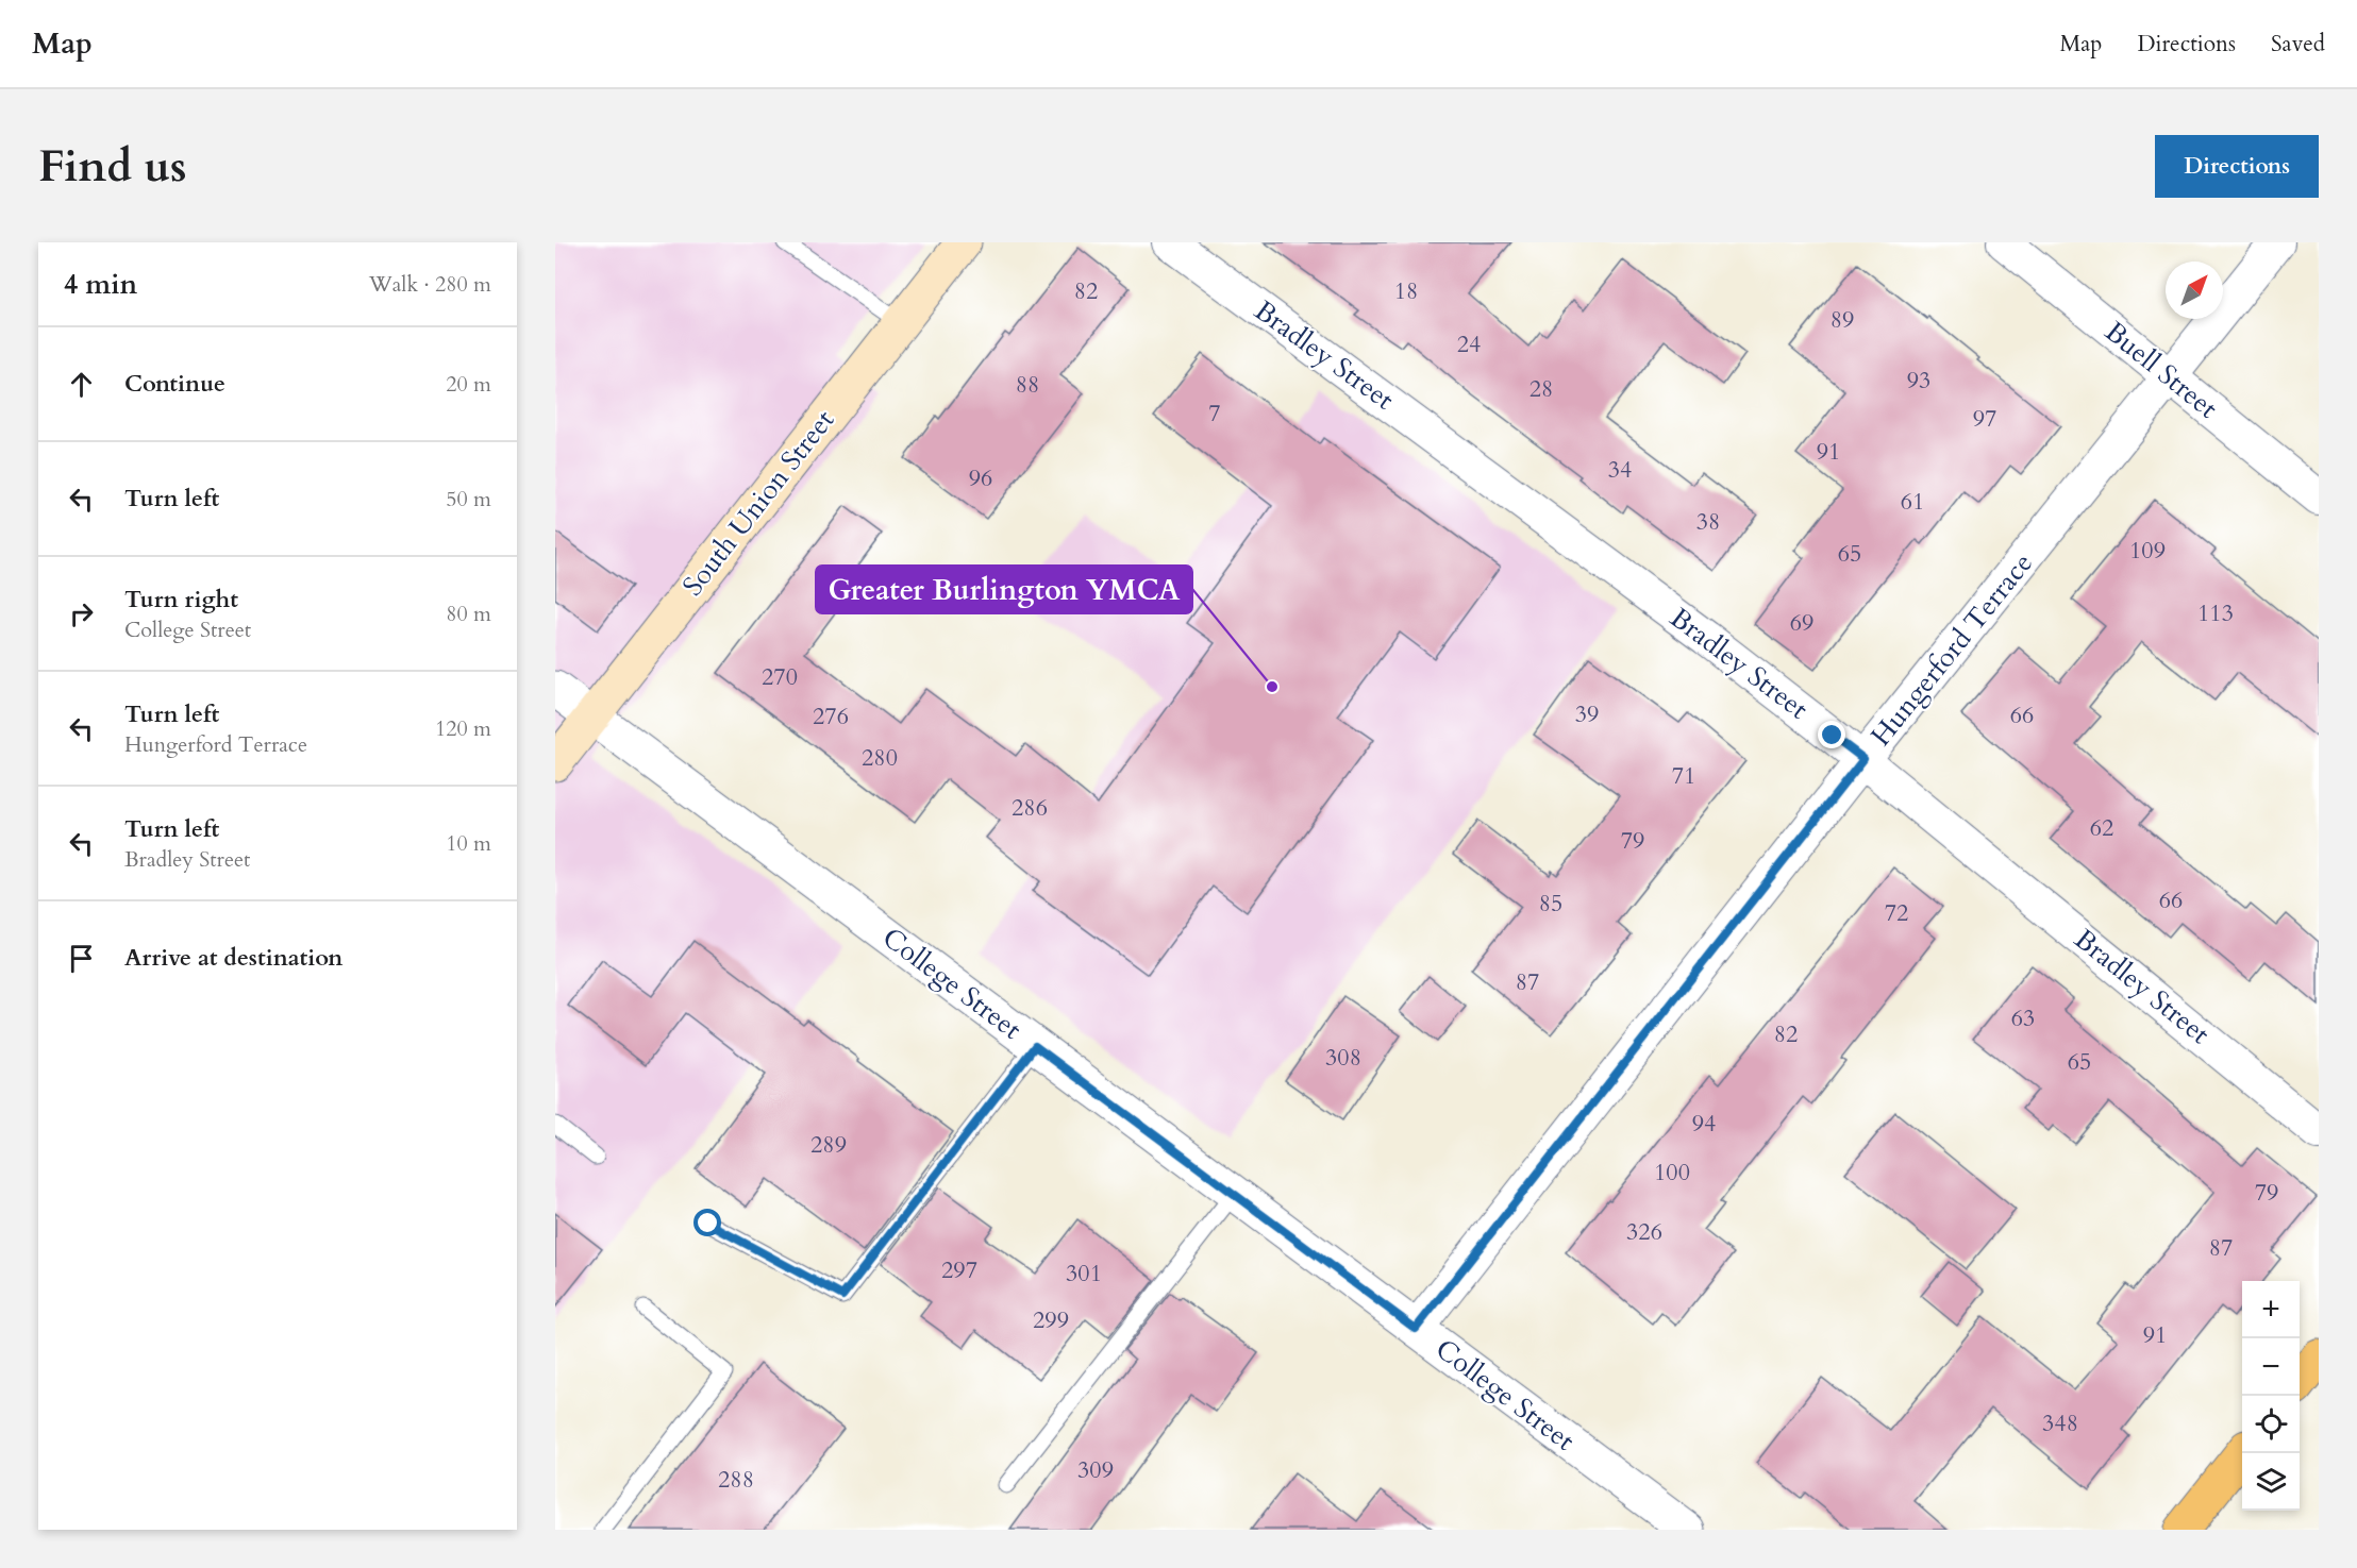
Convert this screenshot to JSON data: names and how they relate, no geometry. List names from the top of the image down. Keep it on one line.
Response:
{"streets":{"main road":["South Union Street"],"street":["Bradley Street","Buell Street","Hungerford Terrace","College Street"]},"crossings":[["Bradley Street","Hungerford Terrace"],["Buell Street","Hungerford Terrace"],["South Union Street","College Street"],["Hungerford Terrace","College Street"]],"places":["Greater Burlington YMCA"],"house_numbers":["82","18","89","24","93","88","28","7","97","91","34","96","61","38","109","65","113","69","270","39","66","276","280","71","286","62","79","66","85","72","87","63","82","308","65","94","289","100","79","326","87","297","301","299","91","348","309","288"],"north":"top right","page":{"header":"Map","nav":["Map","Directions","Saved"],"buttons":"Directions","title":"Find us","heading":["4 min","Walk · 280 m"],"list":[["Continue","20 m"],["Turn left","50 m"],["Turn right","College Street","80 m"],["Turn left","Hungerford Terrace","120 m"],["Turn left","Bradley Street","10 m"],"Arrive at destination"],"map_buttons":["+","−"]}}
